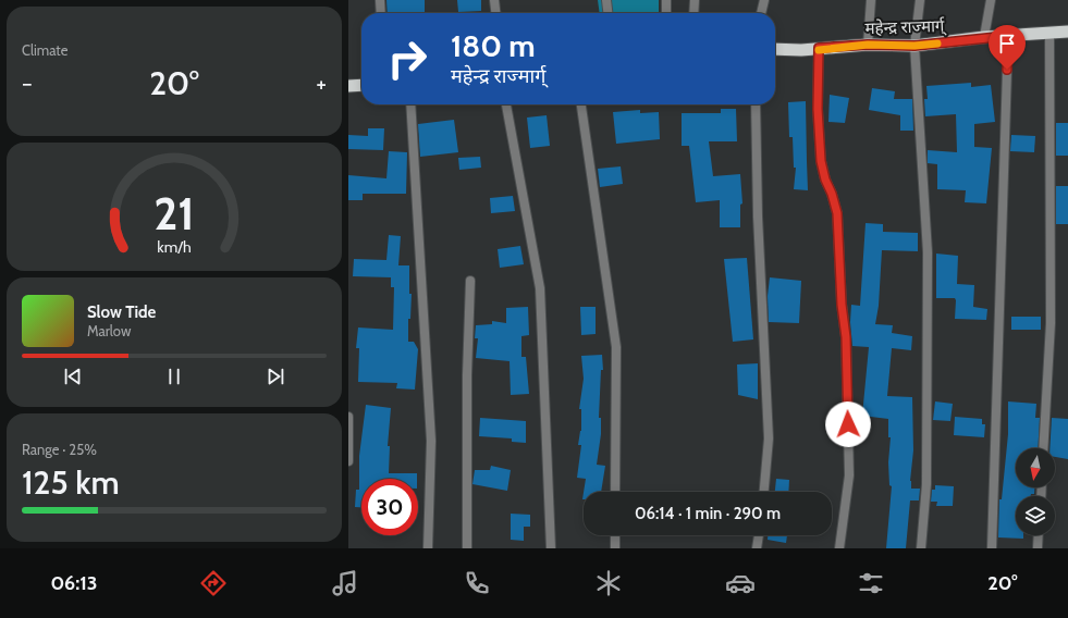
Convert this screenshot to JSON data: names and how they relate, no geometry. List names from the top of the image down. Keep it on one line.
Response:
{"streets":{"highway":["महेन्द्र राज्मार्ग्"]},"north":"bottom","page":{"tile":["Climate",["Range · 25%","125 km"]],"turn":["180 m","महेन्द्र राज्मार्ग्"],"heat":["−","20°","+"],"song":["Slow Tide","Marlow"],"limit":"30","trip":"06:14 · 1 min · 290 m","tabs":["06:13","20°"],"gauge":["21","km/h"]}}
